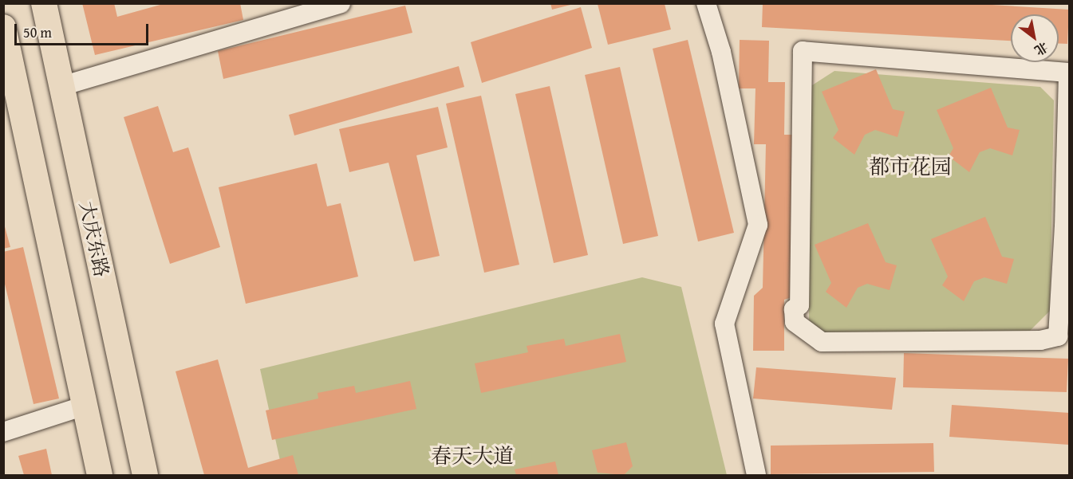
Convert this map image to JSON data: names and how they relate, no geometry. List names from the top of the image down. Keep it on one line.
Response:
{"streets":{"main road":["大庆东路"]},"districts":["都市花园","春天大道"],"scale_bar":"50 m","north":"bottom right"}
